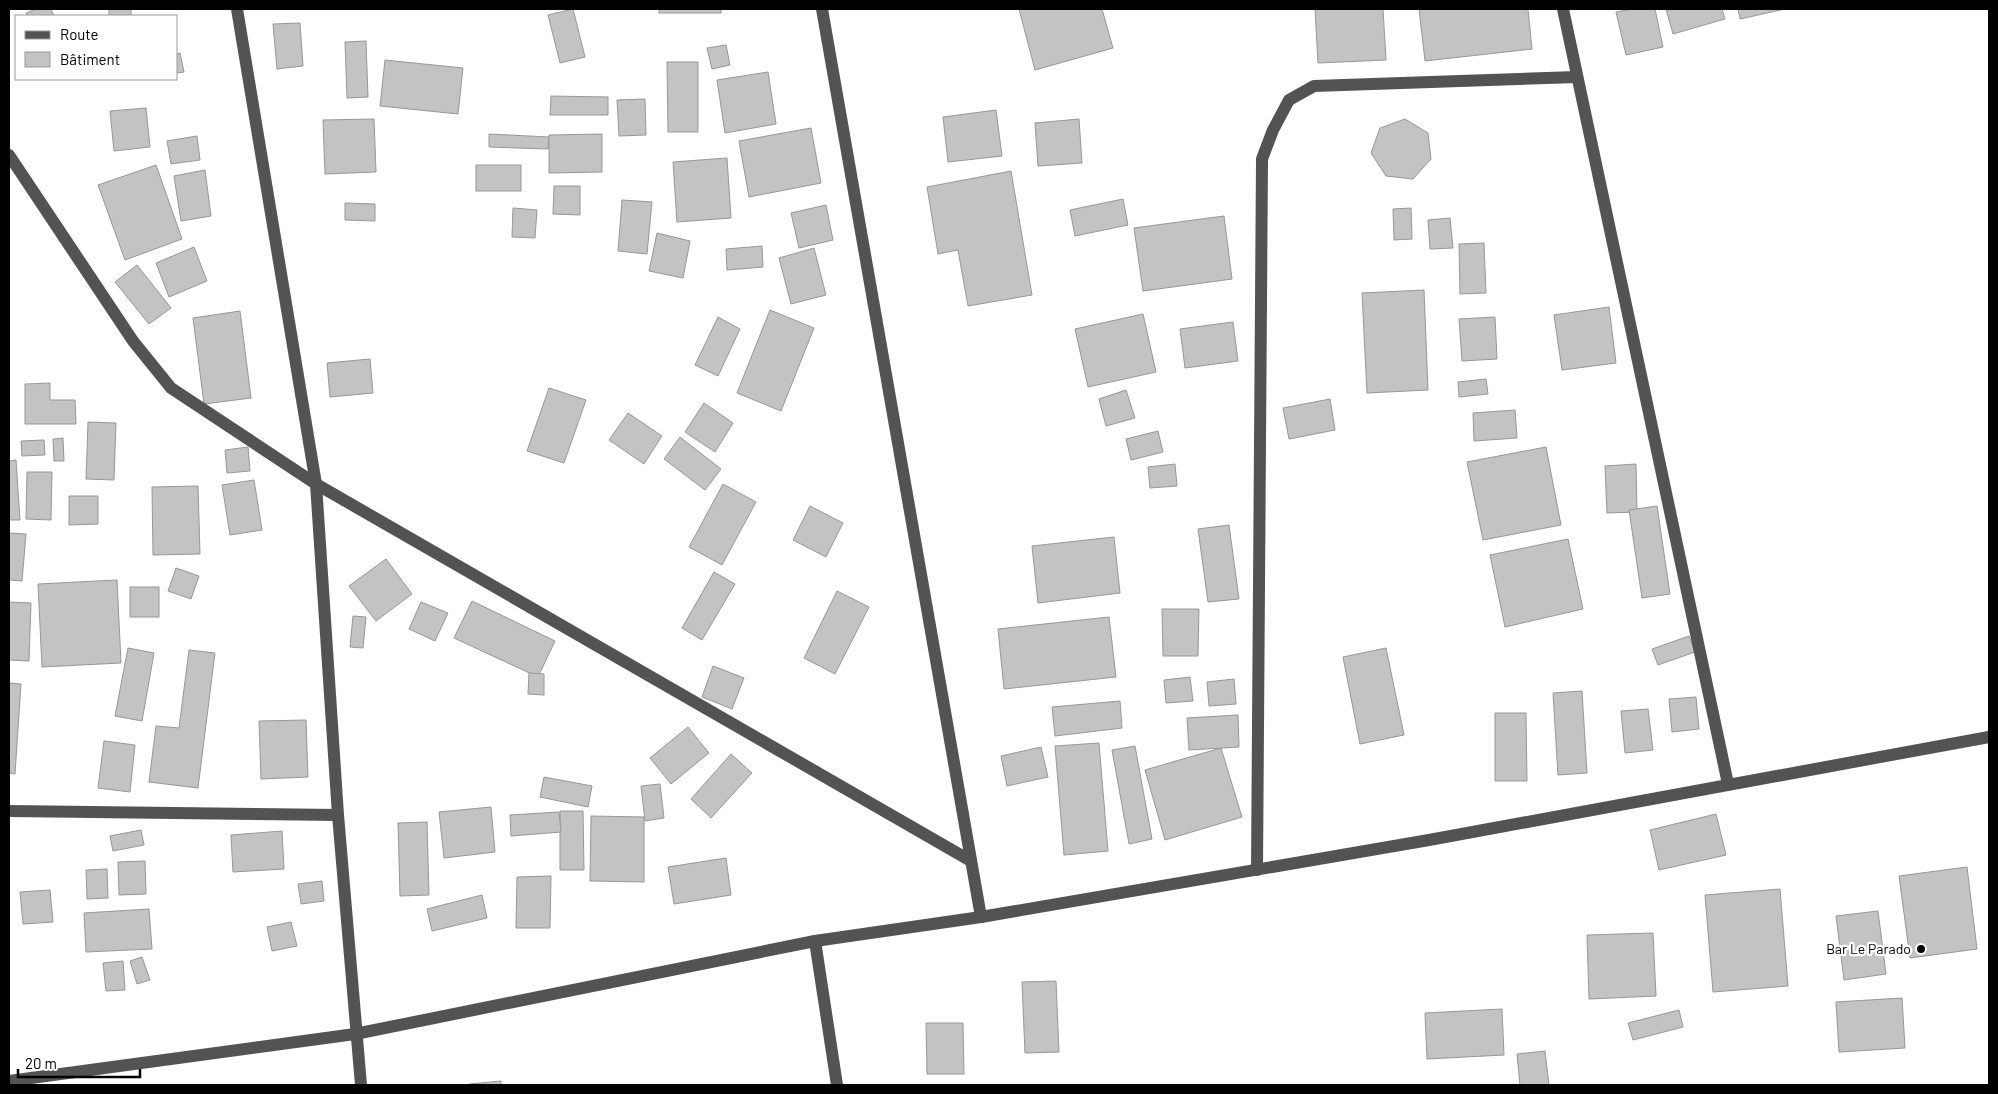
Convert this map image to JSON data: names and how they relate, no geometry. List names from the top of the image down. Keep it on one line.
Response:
{"places":["Bar Le Parado"],"legend":["Route","Bâtiment"],"scale_bar":"20 m"}
